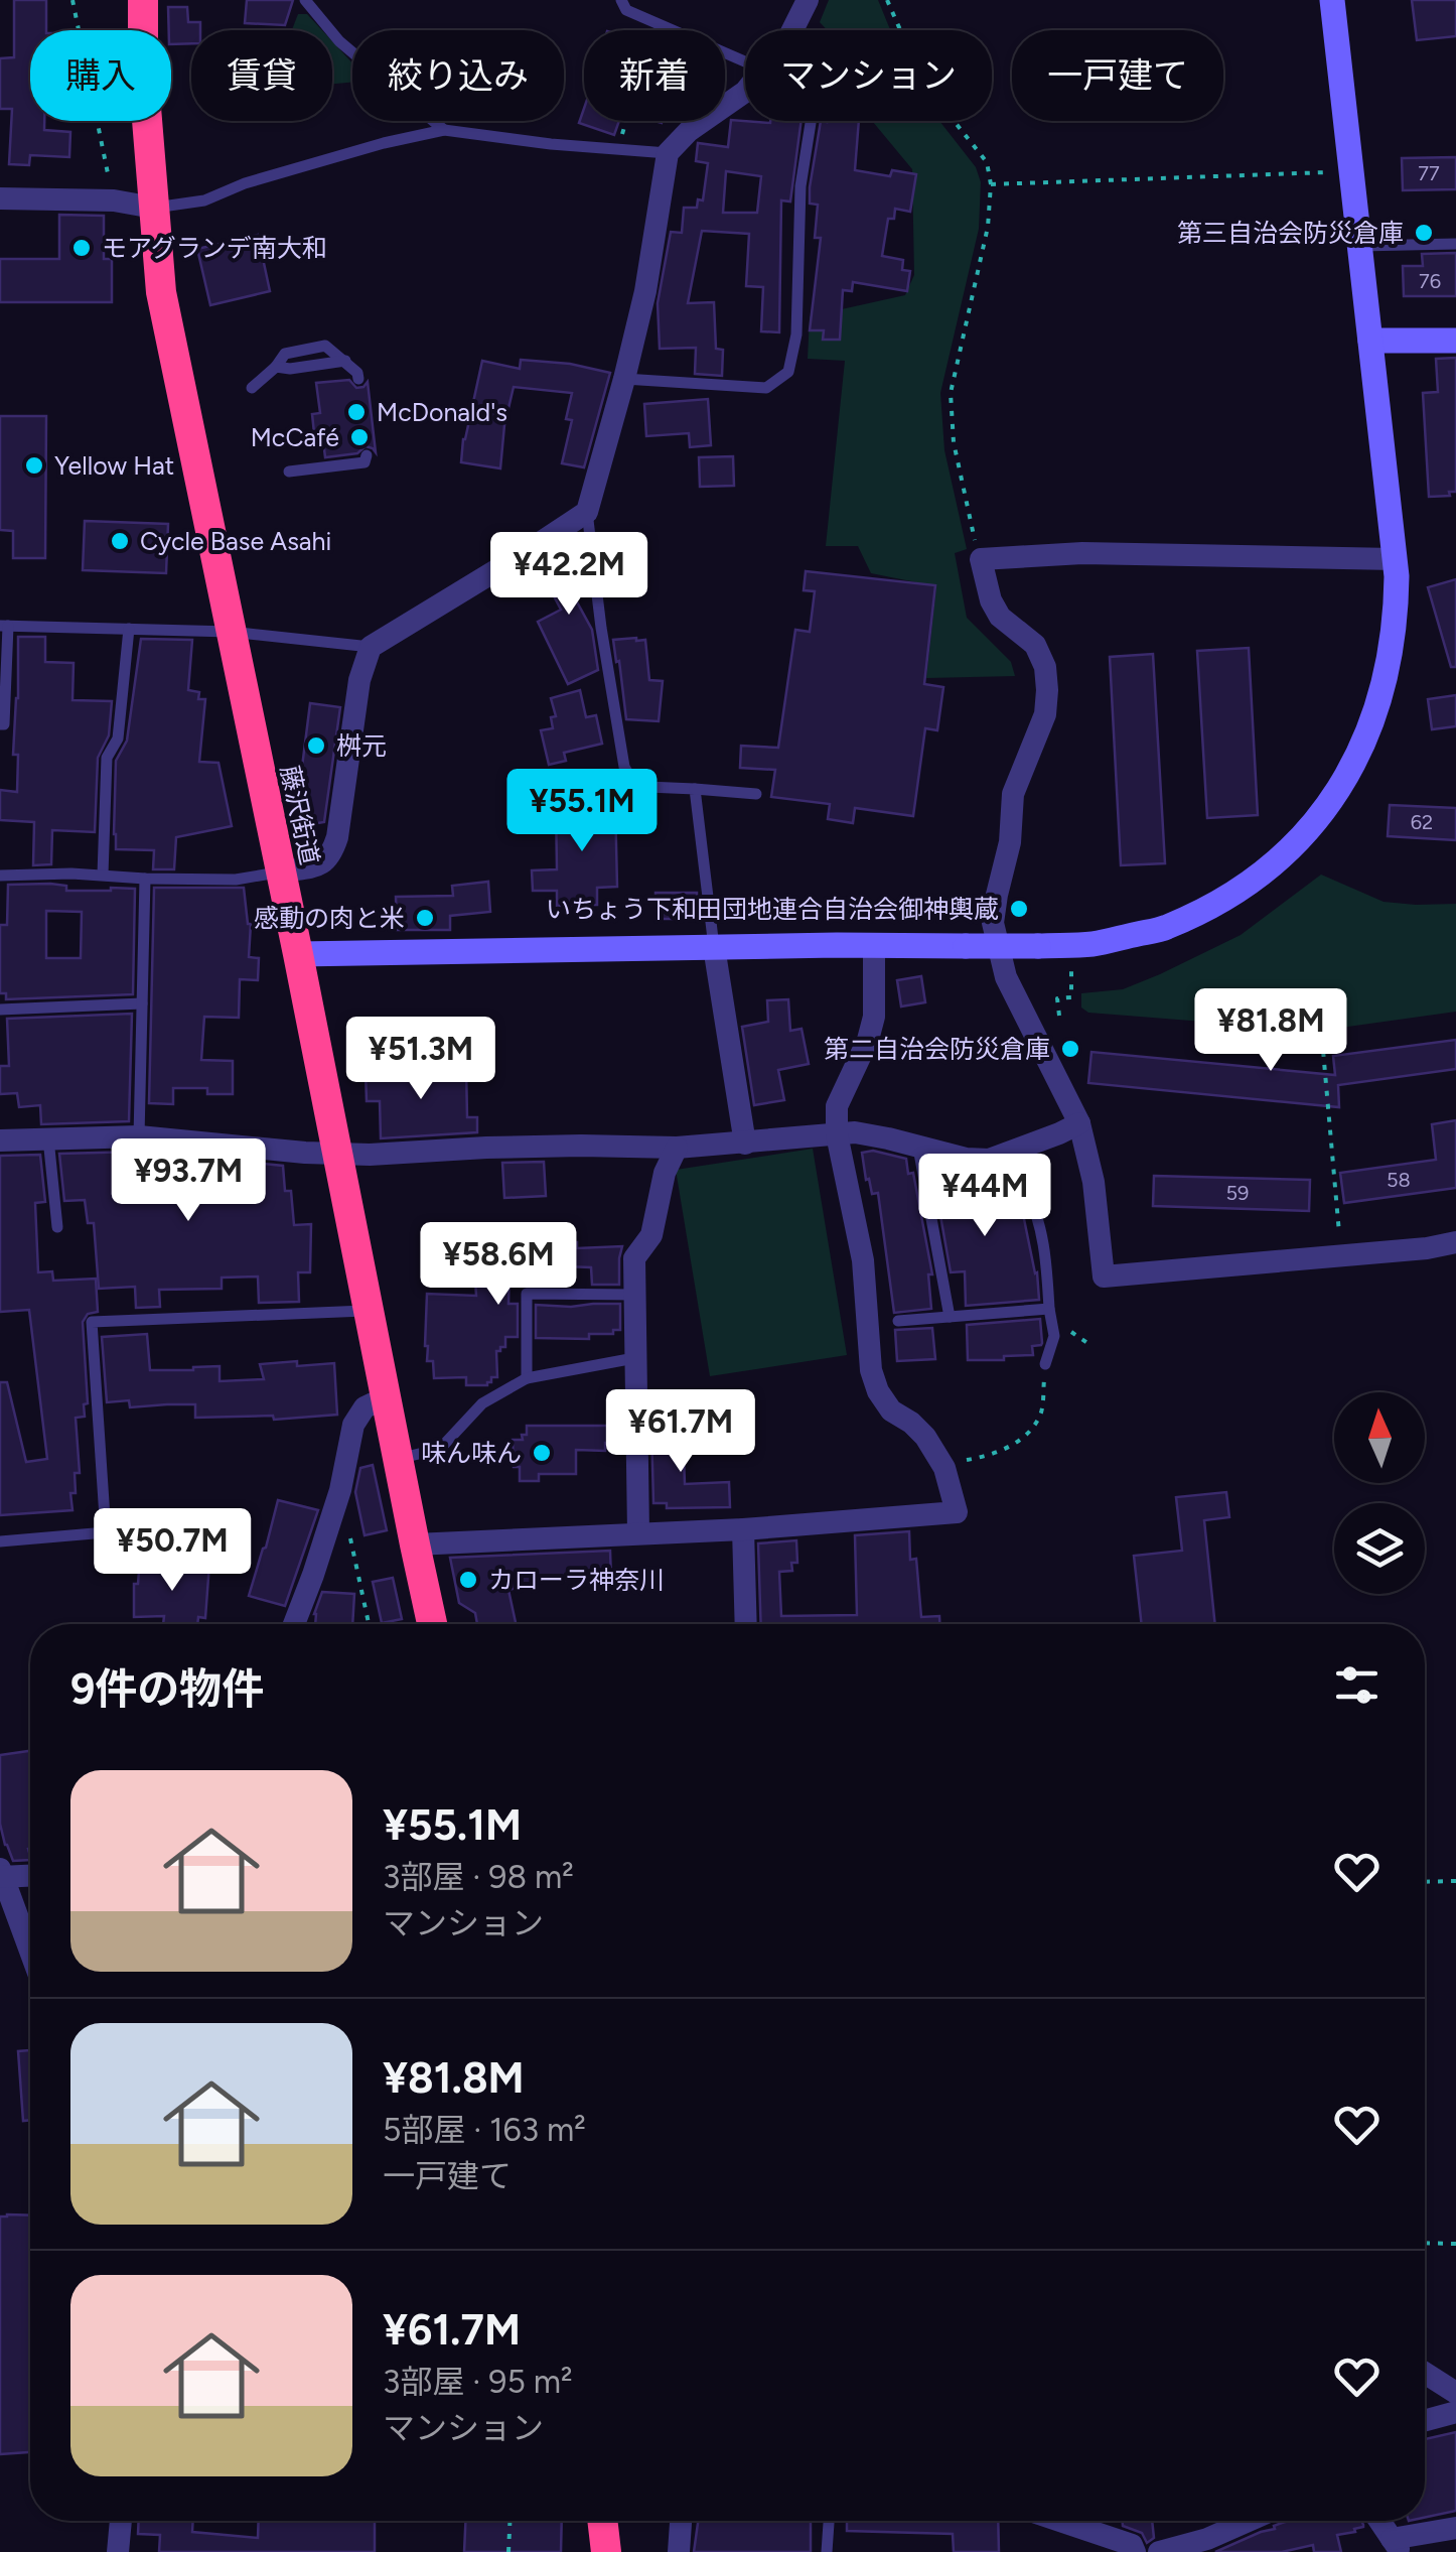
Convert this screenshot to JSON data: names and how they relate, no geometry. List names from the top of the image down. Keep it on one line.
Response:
{"streets":{"highway":["藤沢街道"]},"places":["第三自治会防災倉庫","モアグランデ南大和","McDonald's","McCafé","Yellow Hat","Cycle Base Asahi","桝元","いちょう下和田団地連合自治会御神輿蔵","感動の肉と米","第二自治会防災倉庫","味ん味ん","カローラ神奈川"],"house_numbers":["77","76","62","58","59"],"north":"top","page":{"chip":["購入","賃貸","絞り込み","新着","マンション","一戸建て"],"price":["¥42.2M","¥55.1M","¥81.8M","¥51.3M","¥93.7M","¥44M","¥58.6M","¥61.7M","¥50.7M"],"heading":"9件の物件","list":[{"name":"¥55.1M","note":"3部屋 · 98 m² · マンション"},{"name":"¥81.8M","note":"5部屋 · 163 m² · 一戸建て"},{"name":"¥61.7M","note":"3部屋 · 95 m² · マンション"}]}}
